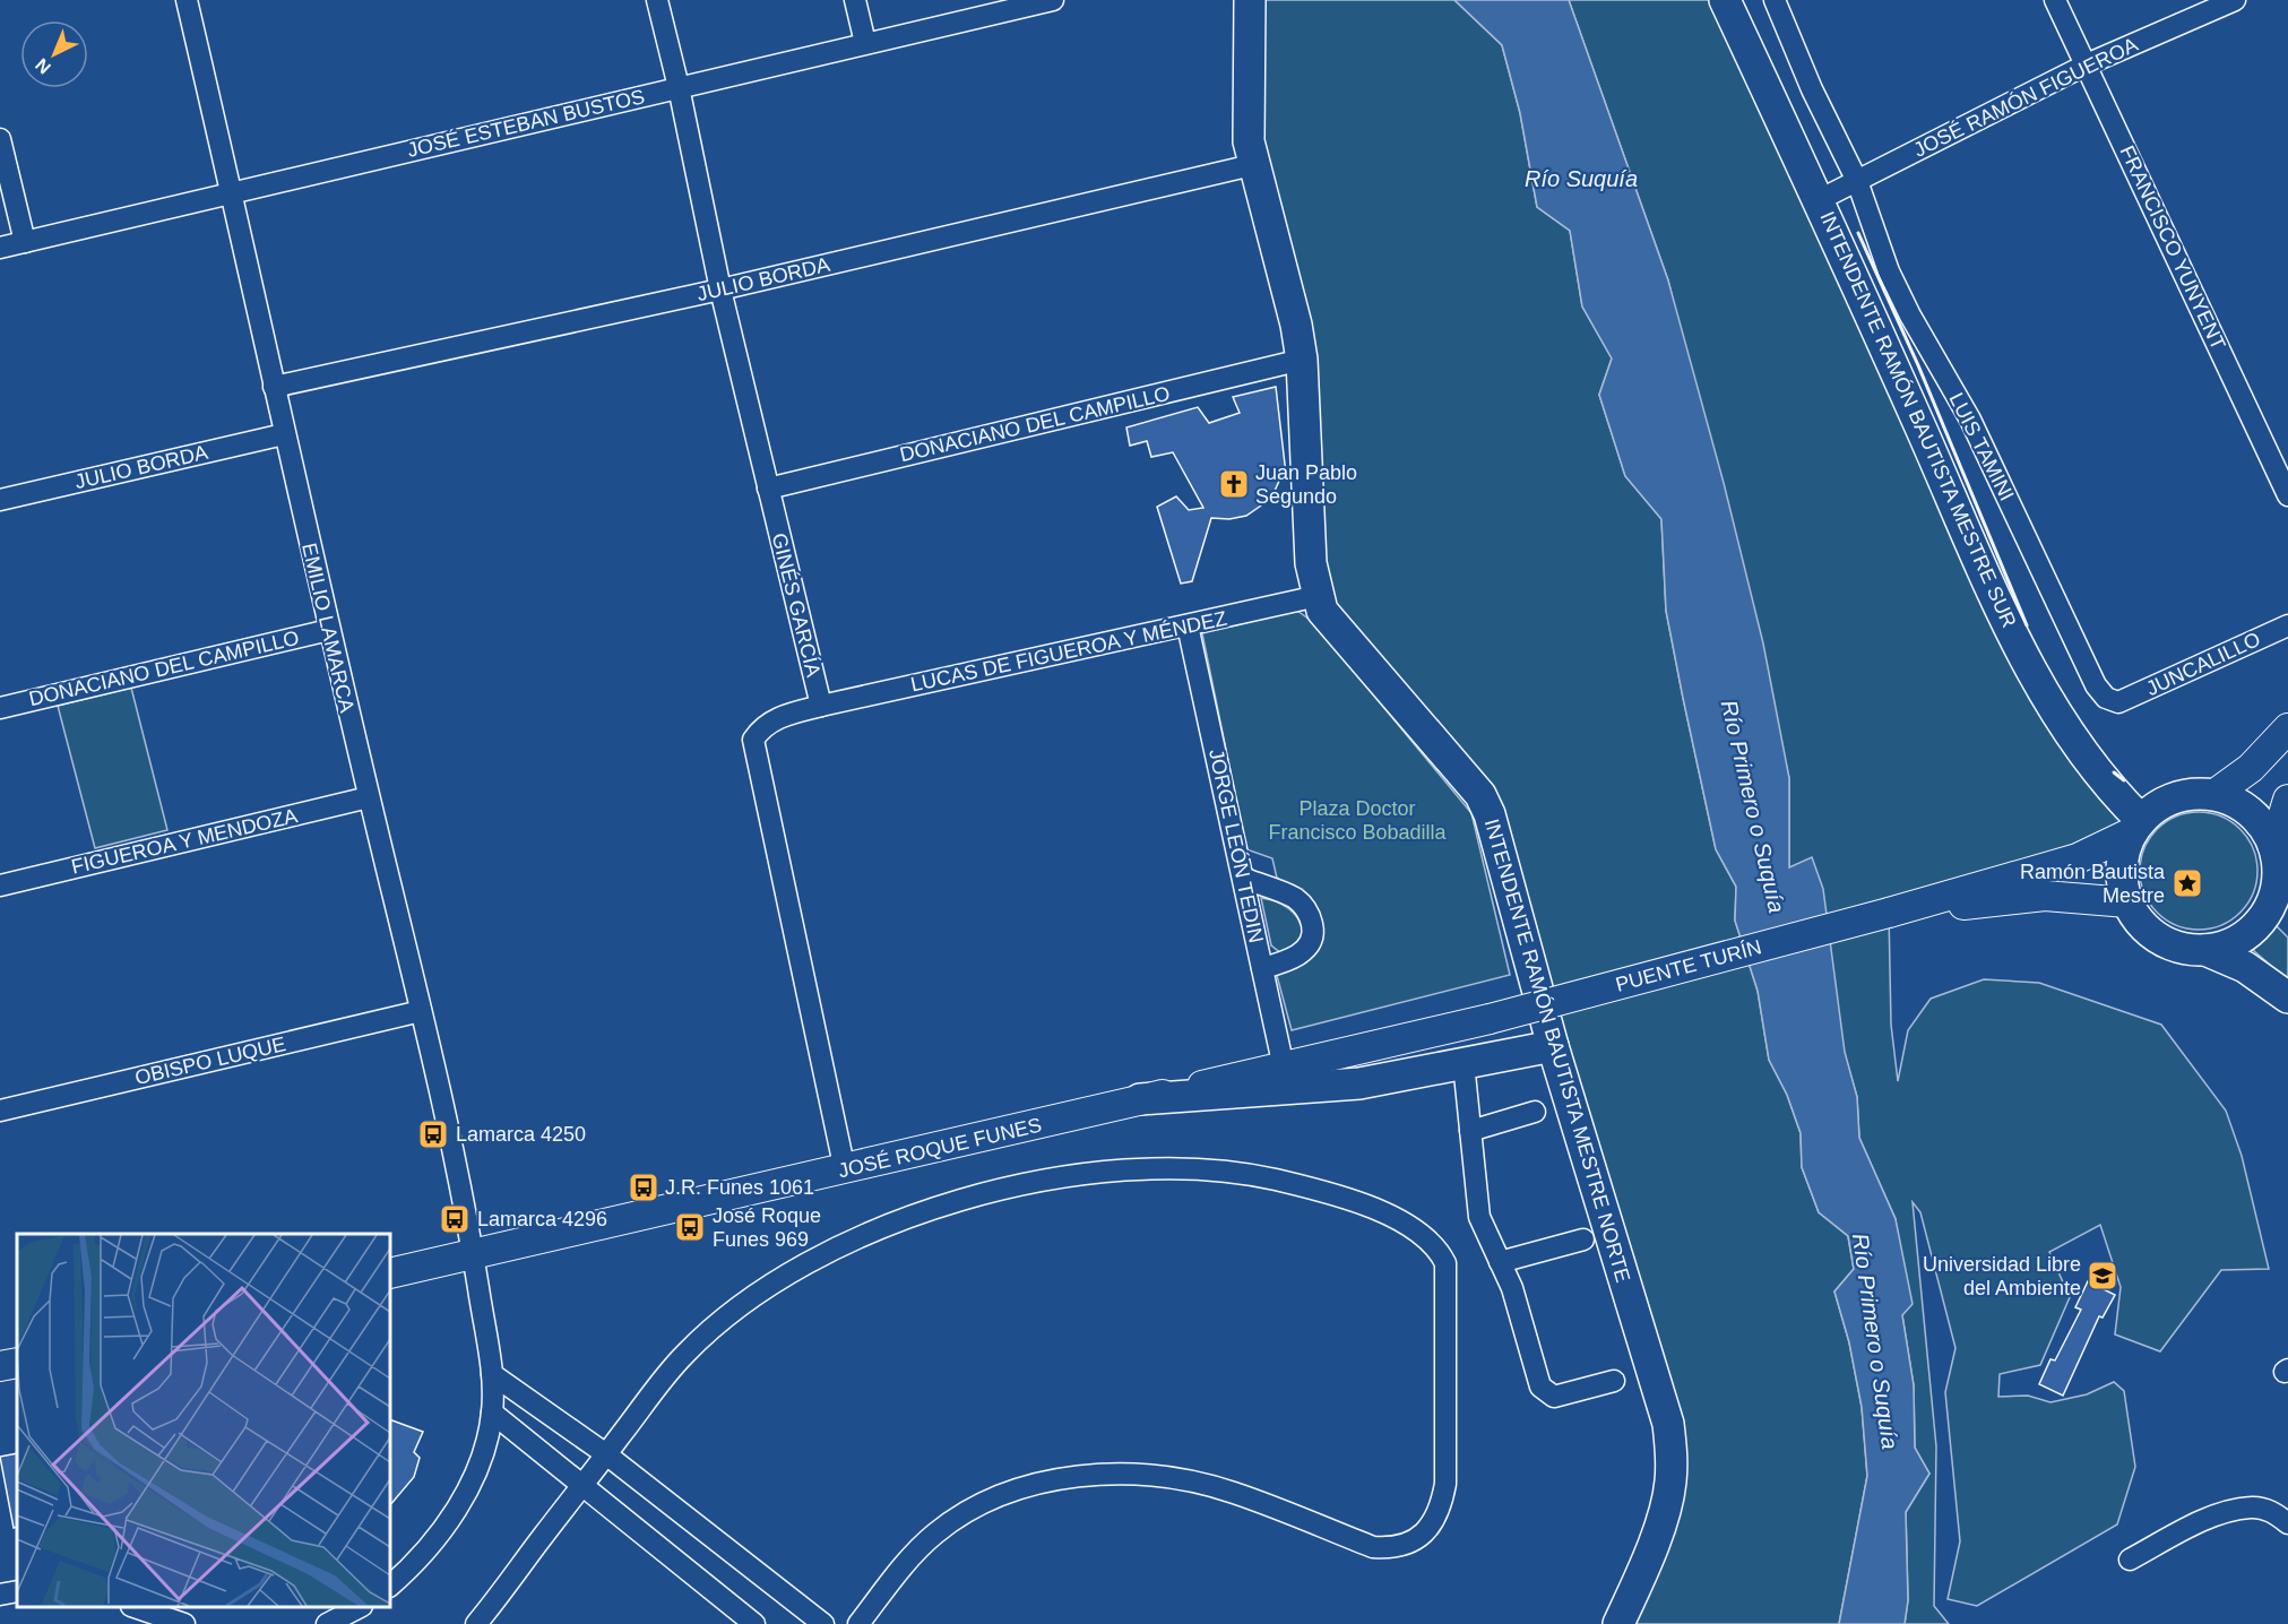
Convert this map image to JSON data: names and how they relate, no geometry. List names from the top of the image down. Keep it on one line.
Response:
{"streets":{"main road":["INTENDENTE RAMÓN BAUTISTA MESTRE SUR","PUENTE TURÍN","INTENDENTE RAMÓN BAUTISTA MESTRE NORTE","JOSÉ ROQUE FUNES"],"street":["JOSÉ RAMÓN FIGUEROA","JOSÉ ESTEBAN BUSTOS","FRANCISCO YUNYENT","JULIO BORDA","DONACIANO DEL CAMPILLO","LUIS TAMINI","GINÉS GARCÍA","EMILIO LAMARCA","LUCAS DE FIGUEROA Y MÉNDEZ","JUNCALILLO","FIGUEROA Y MENDOZA","JORGE LEÓN TEDIN","OBISPO LUQUE"]},"crossings":[["JOSÉ RAMÓN FIGUEROA","FRANCISCO YUNYENT"],["JOSÉ RAMÓN FIGUEROA","INTENDENTE RAMÓN BAUTISTA MESTRE SUR"],["JOSÉ RAMÓN FIGUEROA","LUIS TAMINI"],["JOSÉ ESTEBAN BUSTOS","GINÉS GARCÍA"],["JOSÉ ESTEBAN BUSTOS","EMILIO LAMARCA"],["JULIO BORDA","GINÉS GARCÍA"],["JULIO BORDA","EMILIO LAMARCA"],["JULIO BORDA","INTENDENTE RAMÓN BAUTISTA MESTRE NORTE"],["INTENDENTE RAMÓN BAUTISTA MESTRE SUR","PUENTE TURÍN"],["DONACIANO DEL CAMPILLO","GINÉS GARCÍA"],["DONACIANO DEL CAMPILLO","EMILIO LAMARCA"],["DONACIANO DEL CAMPILLO","INTENDENTE RAMÓN BAUTISTA MESTRE NORTE"],["LUIS TAMINI","JUNCALILLO"],["GINÉS GARCÍA","LUCAS DE FIGUEROA Y MÉNDEZ"],["GINÉS GARCÍA","JOSÉ ROQUE FUNES"],["EMILIO LAMARCA","FIGUEROA Y MENDOZA"],["EMILIO LAMARCA","OBISPO LUQUE"],["EMILIO LAMARCA","JOSÉ ROQUE FUNES"],["LUCAS DE FIGUEROA Y MÉNDEZ","JORGE LEÓN TEDIN"],["LUCAS DE FIGUEROA Y MÉNDEZ","INTENDENTE RAMÓN BAUTISTA MESTRE NORTE"],["JORGE LEÓN TEDIN","JOSÉ ROQUE FUNES"],["PUENTE TURÍN","JOSÉ ROQUE FUNES"]],"water":["Río Suquía","Río Primero o Suquía"],"parks":["Plaza Doctor Francisco Bobadilla"],"places":{"church":["Juan Pablo Segundo"],"place":["Ramón Bautista Mestre"],"bus stop":["Lamarca 4250","J.R. Funes 1061","Lamarca 4296","José Roque Funes 969"],"school or university":["Universidad Libre del Ambiente"]},"north":"bottom left"}
